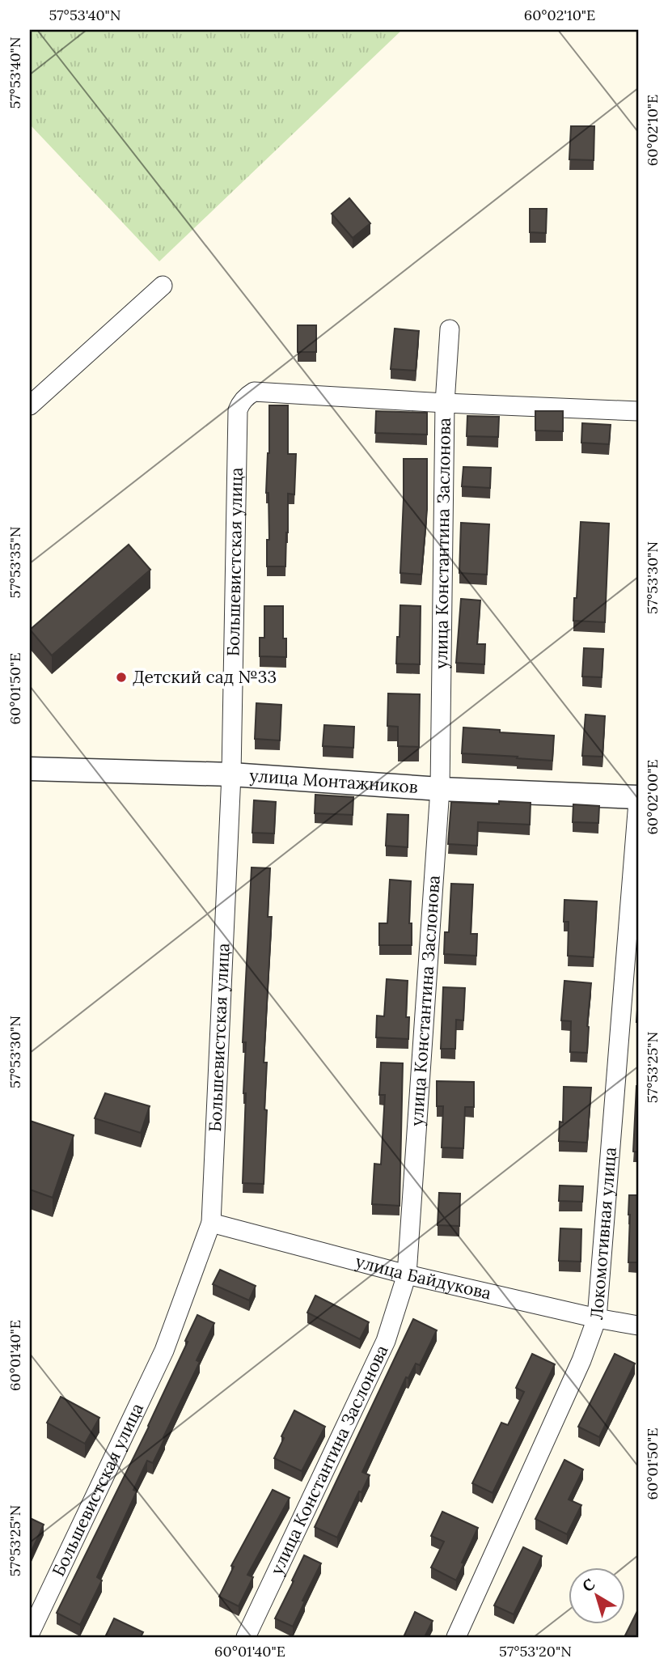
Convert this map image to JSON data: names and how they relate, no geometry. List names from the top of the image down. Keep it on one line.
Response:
{"streets":{"street":["улица Константина Заслонова","Большевистская улица","улица Монтажников","Локомотивная улица","улица Байдукова"]},"crossings":[["улица Константина Заслонова","Большевистская улица"],["улица Константина Заслонова","улица Монтажников"],["улица Константина Заслонова","улица Байдукова"],["Большевистская улица","улица Монтажников"],["Большевистская улица","улица Байдукова"],["Локомотивная улица","улица Байдукова"]],"places":["Детский сад №33"],"north":"top left","coordinates":["57°53'40\"N","60°02'10\"E","57°53'35\"N","57°53'30\"N","60°01'50\"E","60°02'00\"E","57°53'25\"N","60°01'40\"E","57°53'20\"N"]}
